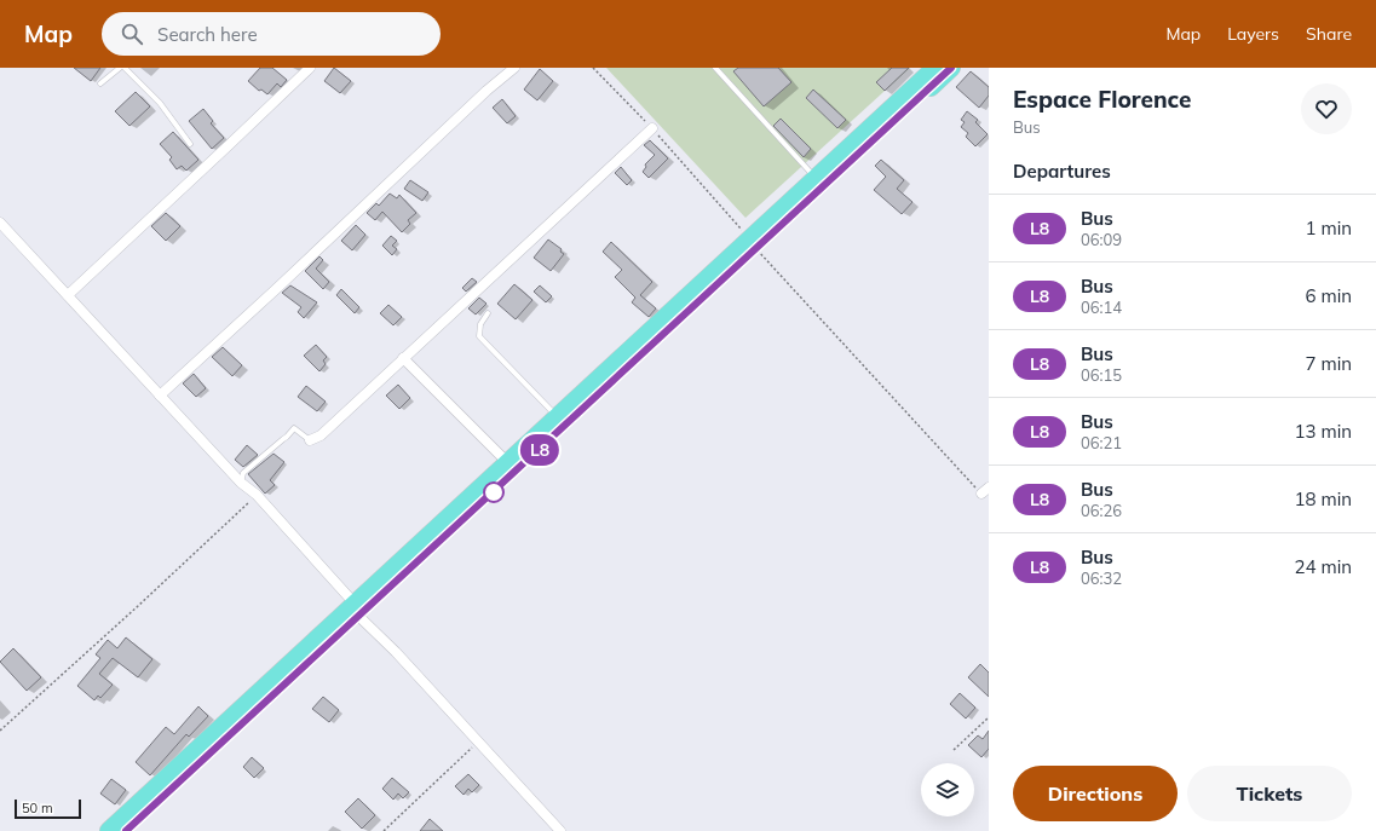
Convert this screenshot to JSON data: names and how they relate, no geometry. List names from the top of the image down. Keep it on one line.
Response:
{"lines":["bus line L8"],"scale_bar":"50 m","page":{"header":"Map","search":"Search here","nav":["Map","Layers","Share"],"on_map":"L8","heading":[["Espace Florence","Bus"],"Departures"],"list":[{"mark":"L8","name":"Bus","note":"06:09","value":"1 min"},{"mark":"L8","name":"Bus","note":"06:14","value":"6 min"},{"mark":"L8","name":"Bus","note":"06:15","value":"7 min"},{"mark":"L8","name":"Bus","note":"06:21","value":"13 min"},{"mark":"L8","name":"Bus","note":"06:26","value":"18 min"},{"mark":"L8","name":"Bus","note":"06:32","value":"24 min"}],"buttons":["Directions","Tickets"],"scale":"50 m"}}
